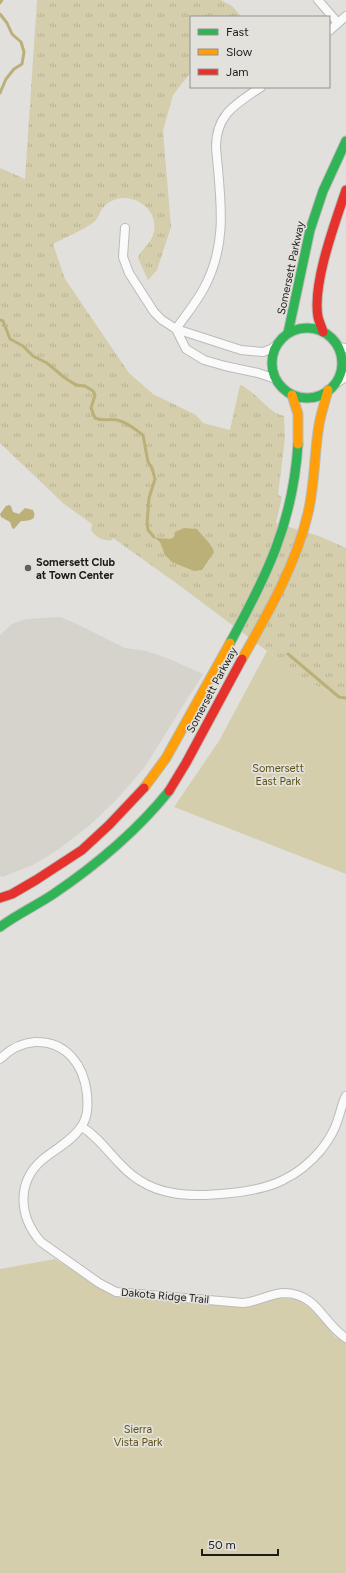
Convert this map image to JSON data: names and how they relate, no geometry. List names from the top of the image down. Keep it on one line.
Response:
{"streets":{"main road":["Somersett Parkway"],"street":["Dakota Ridge Trail"]},"parks":["Somersett East Park","Sierra Vista Park"],"places":["Somersett Club at Town Center"],"legend":["Fast","Slow","Jam"],"scale_bar":"50 m"}
